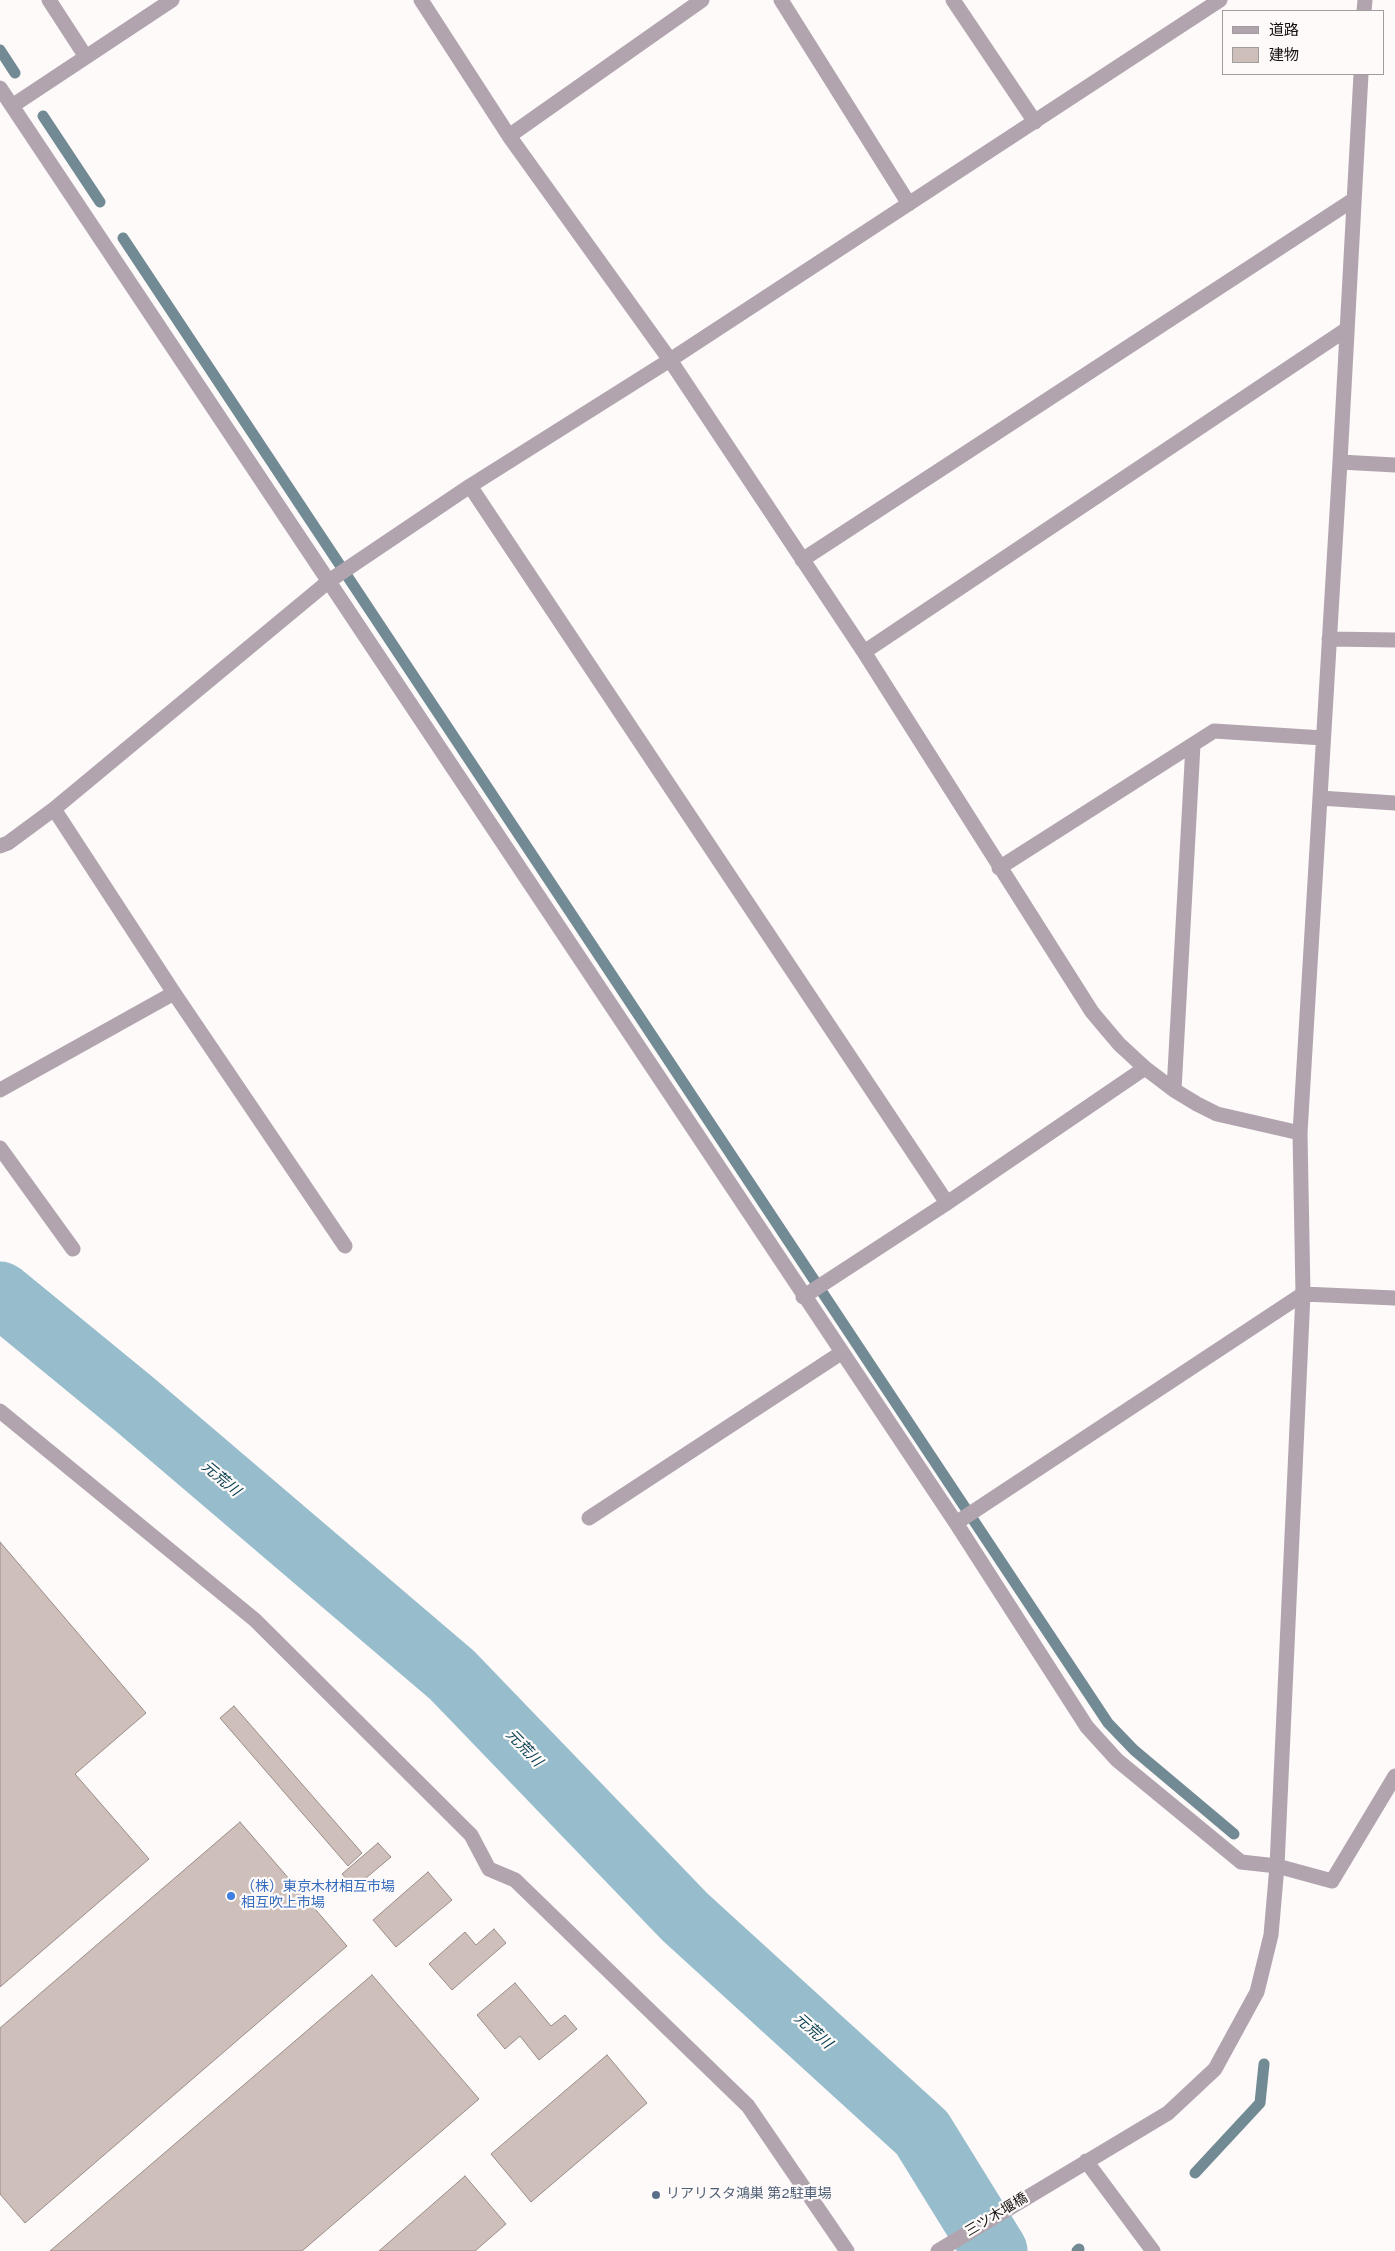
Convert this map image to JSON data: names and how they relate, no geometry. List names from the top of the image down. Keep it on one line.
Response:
{"streets":{"street":["三ツ木堰橋"]},"water":["元荒川"],"places":["（株）東京木材相互市場 相互吹上市場","リアリスタ鴻巣 第2駐車場"],"legend":["道路","建物"]}
